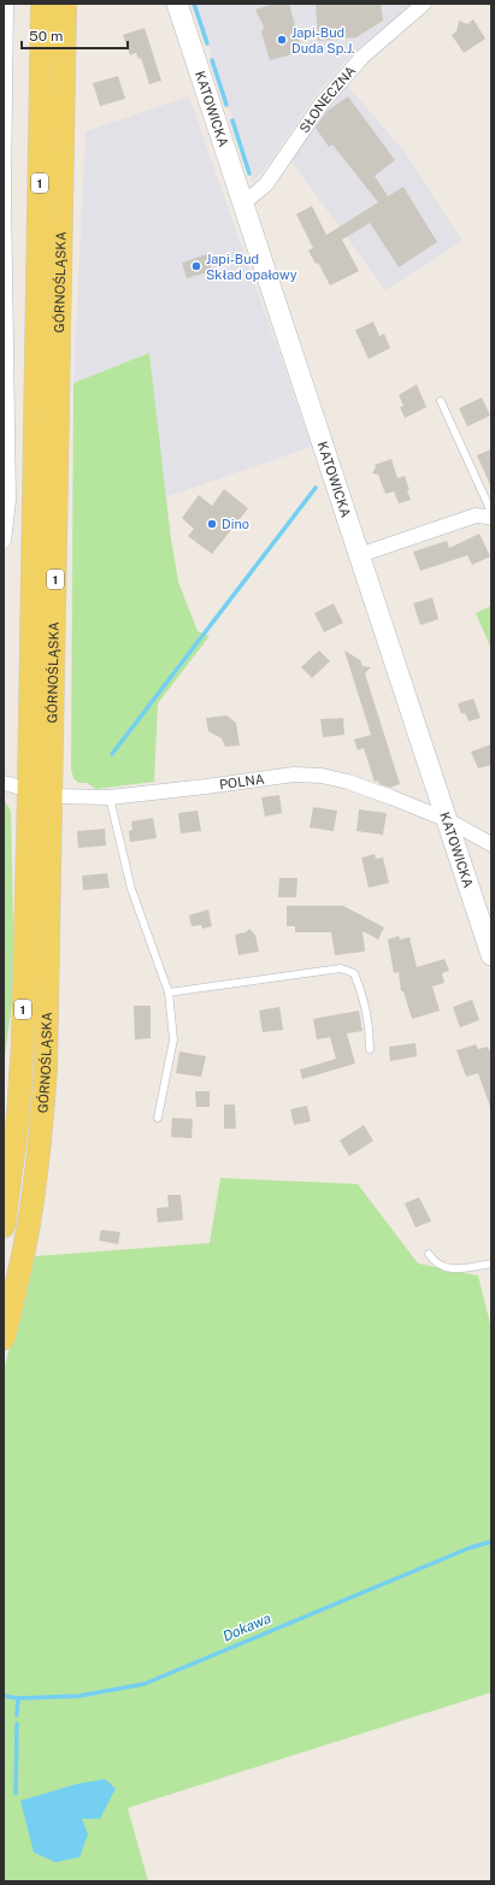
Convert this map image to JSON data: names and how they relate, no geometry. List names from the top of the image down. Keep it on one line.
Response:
{"streets":{"main road":["1","GÓRNOŚLĄSKA"],"street":["SŁONECZNA","KATOWICKA","POLNA"]},"crossings":[["SŁONECZNA","KATOWICKA"],["KATOWICKA","POLNA"],["GÓRNOŚLĄSKA","POLNA"]],"water":["Dokawa"],"places":["Japi-Bud Duda Sp.J.","Japi-Bud Skład opałowy","Dino"],"scale_bar":"50 m"}
